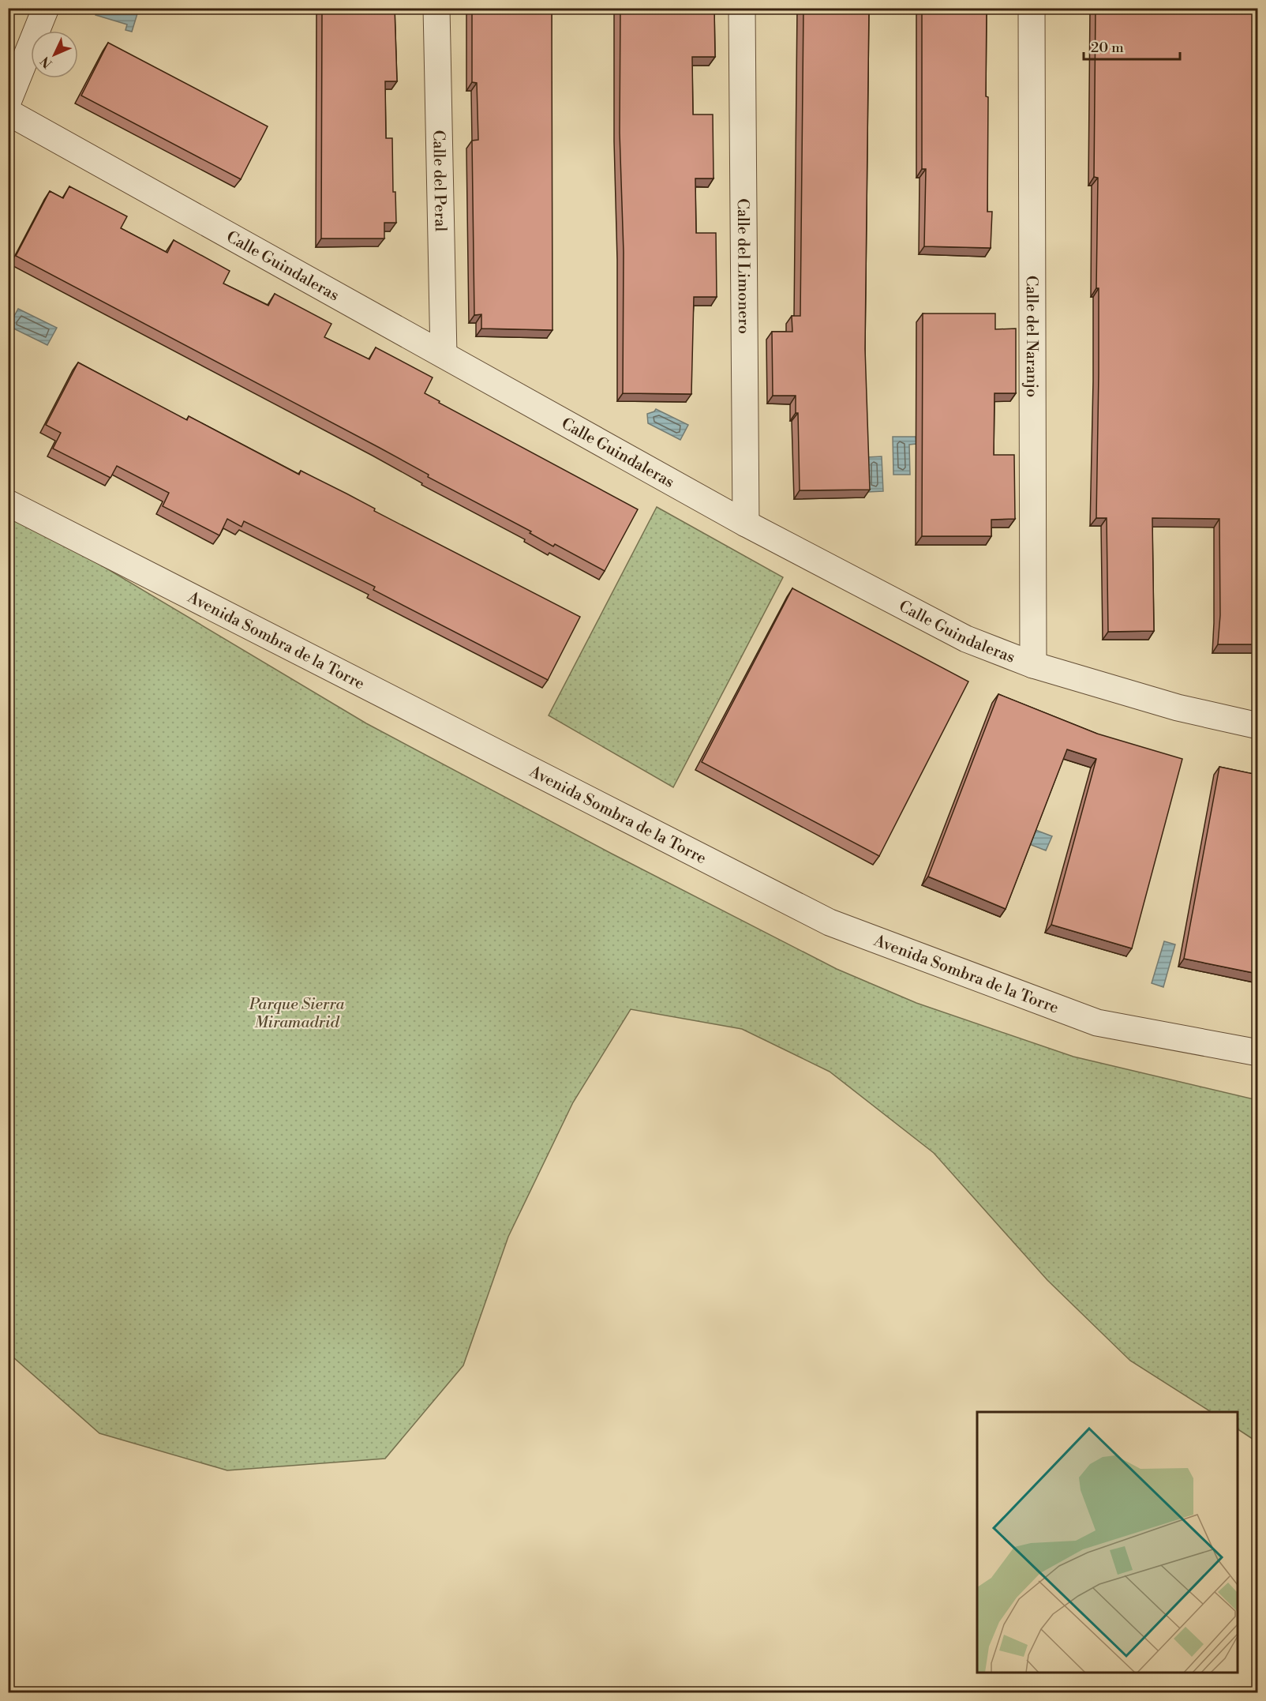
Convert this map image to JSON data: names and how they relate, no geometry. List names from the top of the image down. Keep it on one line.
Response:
{"streets":{"street":["Calle del Peral","Calle Guindaleras","Calle del Limonero","Calle del Naranjo","Avenida Sombra de la Torre"]},"crossings":[["Calle del Peral","Calle Guindaleras"],["Calle Guindaleras","Calle del Limonero"],["Calle Guindaleras","Calle del Naranjo"]],"parks":["Parque Sierra Miramadrid"],"scale_bar":"20 m","north":"bottom left"}
